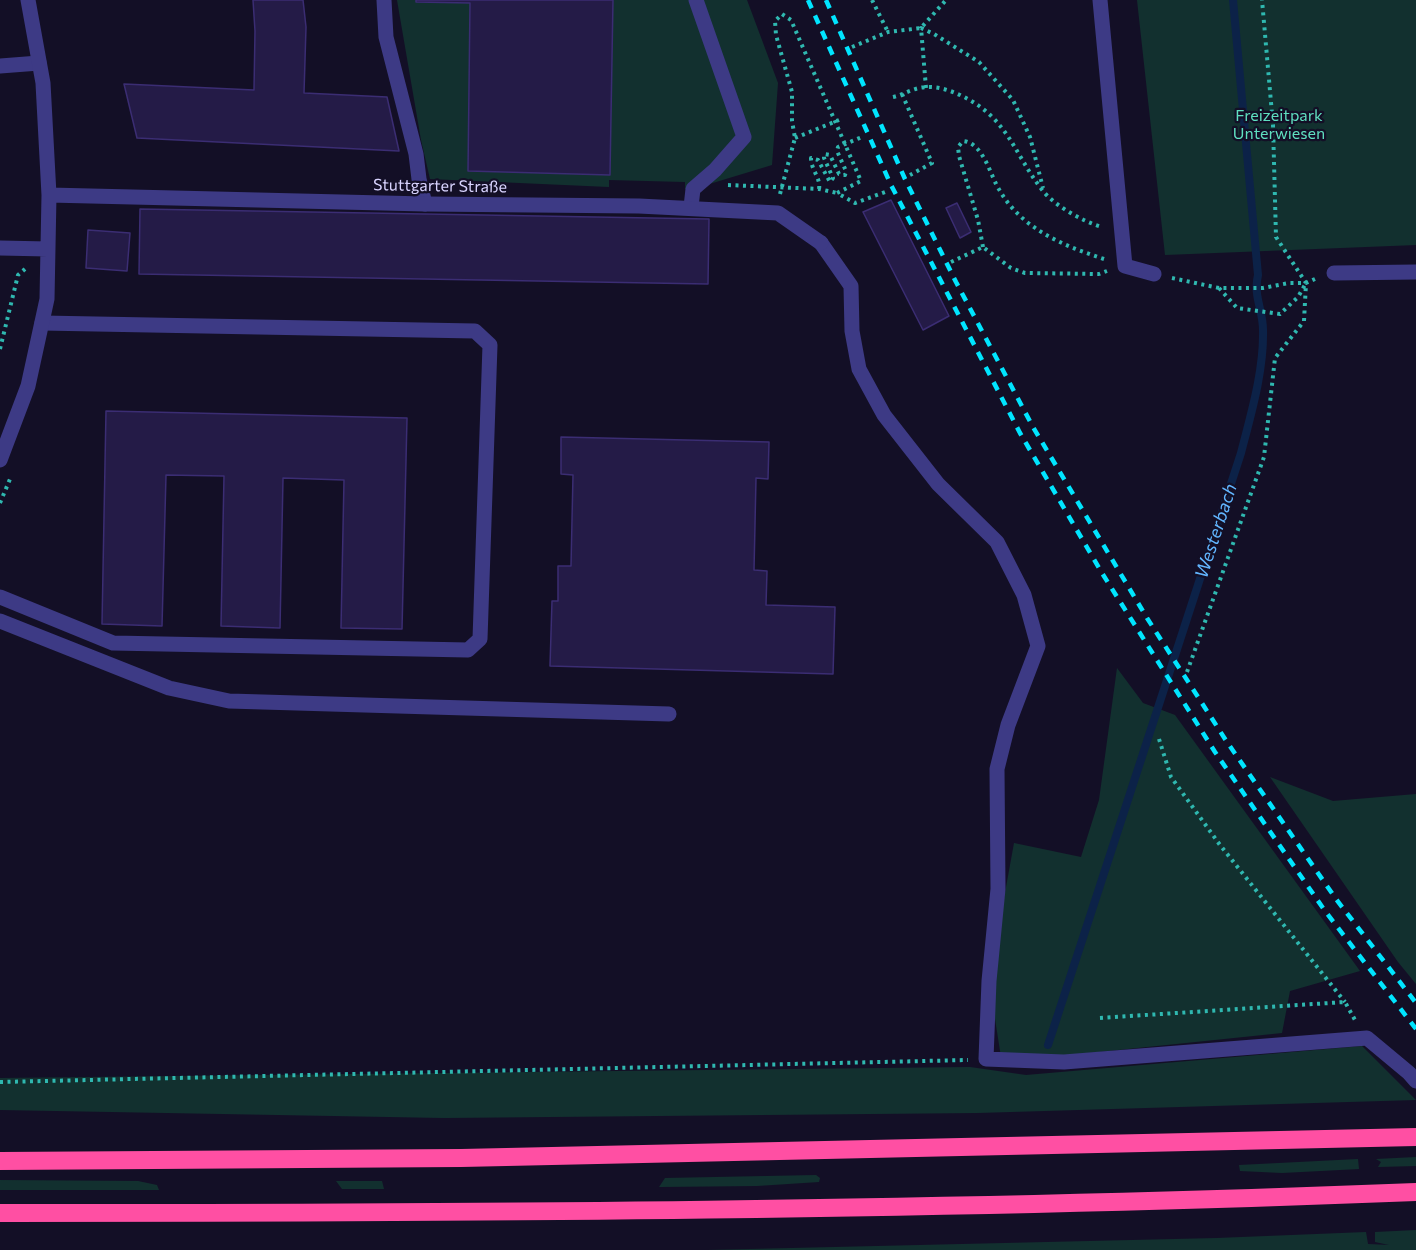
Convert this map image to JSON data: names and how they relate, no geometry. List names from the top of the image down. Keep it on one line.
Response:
{"streets":{"street":["Stuttgarter Straße"]},"water":["Westerbach"],"parks":["Freizeitpark Unterwiesen"]}
